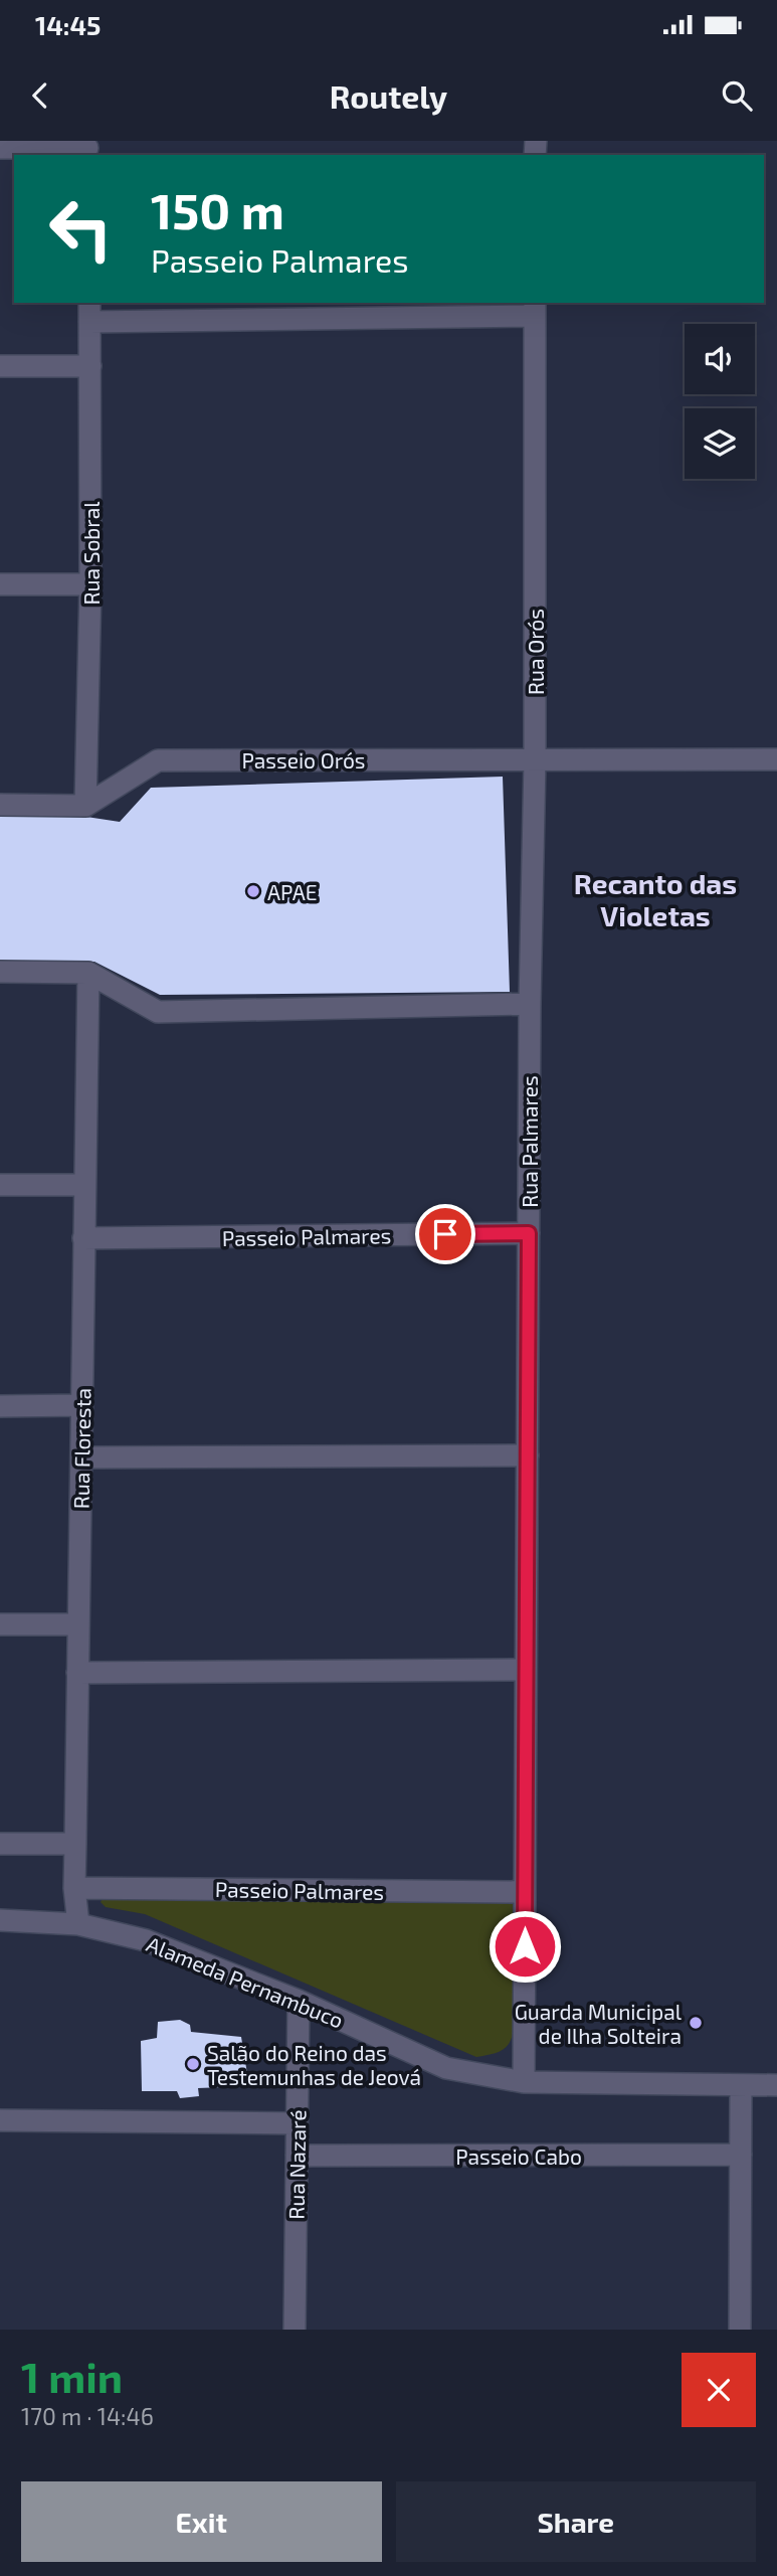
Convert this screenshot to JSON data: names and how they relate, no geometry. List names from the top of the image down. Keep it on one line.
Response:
{"streets":{"street":["Rua Sobral","Rua Orós","Passeio Orós","Rua Palmares","Passeio Palmares","Rua Floresta","Alameda Pernambuco","Passeio Cabo","Rua Nazaré"]},"crossings":[["Rua Sobral","Passeio Orós"],["Rua Orós","Passeio Orós"],["Rua Orós","Rua Palmares"],["Rua Palmares","Passeio Palmares"],["Rua Palmares","Alameda Pernambuco"],["Passeio Palmares","Rua Floresta"],["Rua Floresta","Alameda Pernambuco"],["Alameda Pernambuco","Rua Nazaré"],["Passeio Cabo","Rua Nazaré"]],"districts":["Recanto das Violetas"],"places":["APAE","Guarda Municipal de Ilha Solteira","Salão do Reino das Testemunhas de Jeová"],"page":{"status":"14:45","header":"Routely","turn":["150 m","Passeio Palmares"],"heading":["1 min","170 m · 14:46"],"buttons":["Exit","Share"]}}
